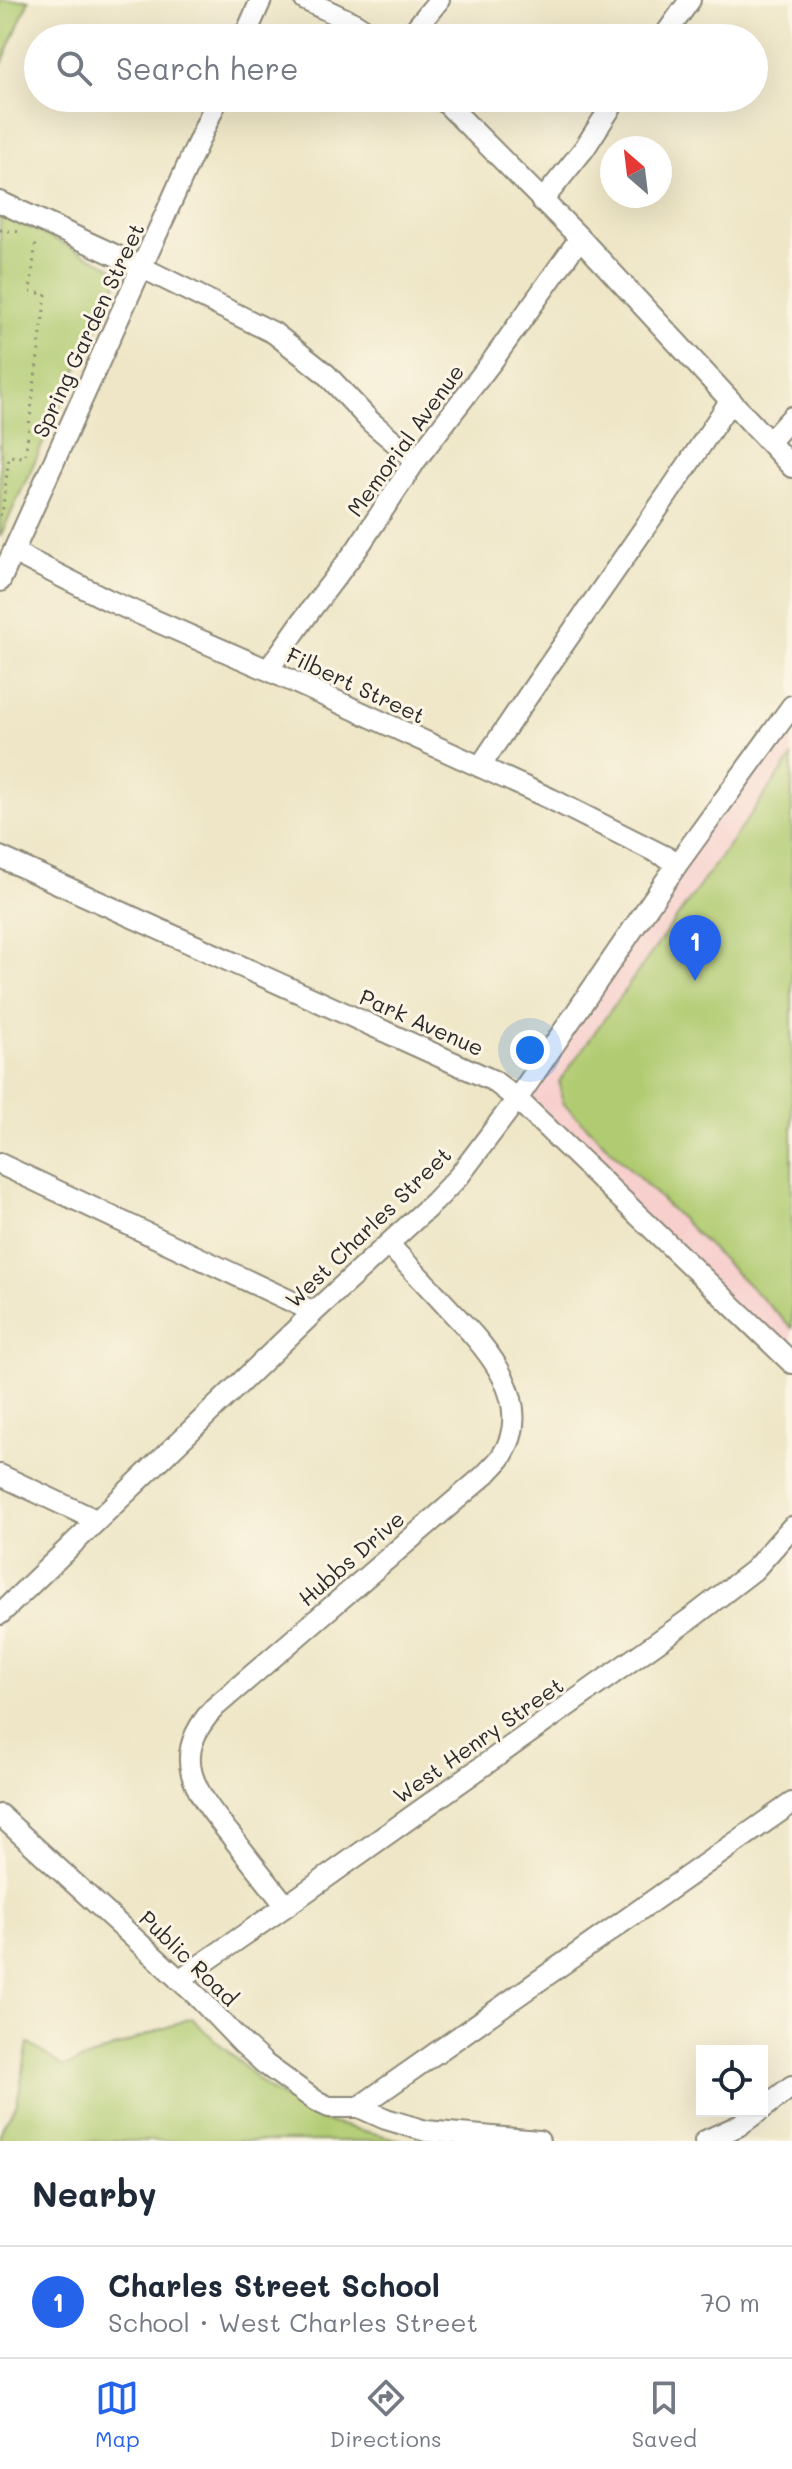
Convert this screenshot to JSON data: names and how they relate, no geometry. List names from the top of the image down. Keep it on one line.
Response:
{"streets":{"street":["Spring Garden Street","Memorial Avenue","Filbert Street","Park Avenue","West Charles Street","Hubbs Drive","West Henry Street","Public Road"]},"crossings":[["Spring Garden Street","Filbert Street"],["Memorial Avenue","Filbert Street"],["Filbert Street","West Charles Street"],["Park Avenue","West Charles Street"],["West Charles Street","Hubbs Drive"],["Hubbs Drive","West Henry Street"],["West Henry Street","Public Road"]],"north":"top left","page":{"search":"Search here","pins":"1","heading":"Nearby","list":[{"mark":"1","name":"Charles Street School","note":"School · West Charles Street","value":"70 m"}],"nav":["Map","Directions","Saved"]}}
